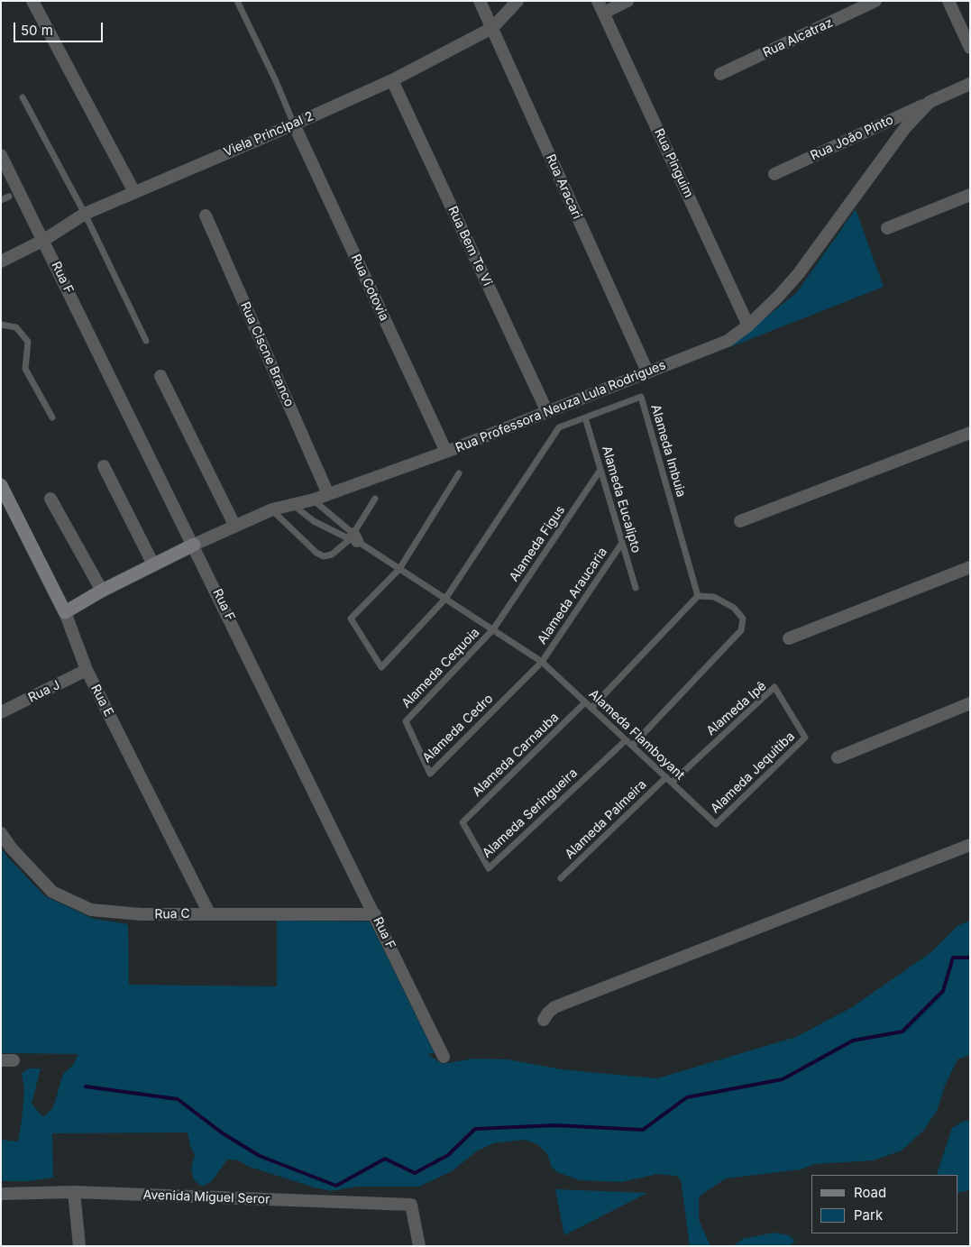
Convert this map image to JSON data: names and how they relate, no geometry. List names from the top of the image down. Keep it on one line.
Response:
{"streets":{"street":["Rua Alcatraz","Viela Principal 2","Rua João Pinto","Rua Pinguim","Rua Aracari","Rua Bem Te Vi","Rua F","Rua Cotovia","Rua Ciscne Branco","Rua Professora Neuza Lula Rodrigues","Rua J","Rua E","Rua C","Avenida Miguel Seror"],"lane":["Alameda Imbuia","Alameda Eucalipto","Alameda Figus","Alameda Araucaria","Alameda Cequoia","Alameda Ipê","Alameda Cedro","Alameda Flamboyant","Alameda Carnauba","Alameda Jequitiba","Alameda Seringueira","Alameda Palmeira"]},"crossings":[["Viela Principal 2","Rua Aracari"],["Viela Principal 2","Rua Bem Te Vi"],["Viela Principal 2","Rua F"],["Viela Principal 2","Rua Cotovia"],["Rua João Pinto","Rua Professora Neuza Lula Rodrigues"],["Rua Pinguim","Rua Professora Neuza Lula Rodrigues"],["Rua Aracari","Rua Professora Neuza Lula Rodrigues"],["Rua Bem Te Vi","Rua Professora Neuza Lula Rodrigues"],["Rua F","Rua Professora Neuza Lula Rodrigues"],["Rua F","Rua C"],["Rua Cotovia","Rua Professora Neuza Lula Rodrigues"],["Rua Ciscne Branco","Rua Professora Neuza Lula Rodrigues"],["Rua Professora Neuza Lula Rodrigues","Rua E"],["Alameda Imbuia","Alameda Eucalipto"],["Alameda Imbuia","Alameda Flamboyant"],["Alameda Eucalipto","Alameda Figus"],["Alameda Eucalipto","Alameda Araucaria"],["Alameda Figus","Alameda Cequoia"],["Alameda Figus","Alameda Flamboyant"],["Alameda Araucaria","Alameda Cedro"],["Alameda Araucaria","Alameda Flamboyant"],["Alameda Cequoia","Alameda Cedro"],["Alameda Cequoia","Alameda Flamboyant"],["Rua J","Rua E"],["Rua E","Rua C"],["Alameda Ipê","Alameda Flamboyant"],["Alameda Ipê","Alameda Jequitiba"],["Alameda Cedro","Alameda Flamboyant"],["Alameda Flamboyant","Alameda Carnauba"],["Alameda Flamboyant","Alameda Jequitiba"],["Alameda Flamboyant","Alameda Seringueira"],["Alameda Flamboyant","Alameda Palmeira"],["Alameda Carnauba","Alameda Seringueira"]],"legend":["Road","Park"],"scale_bar":"50 m"}
